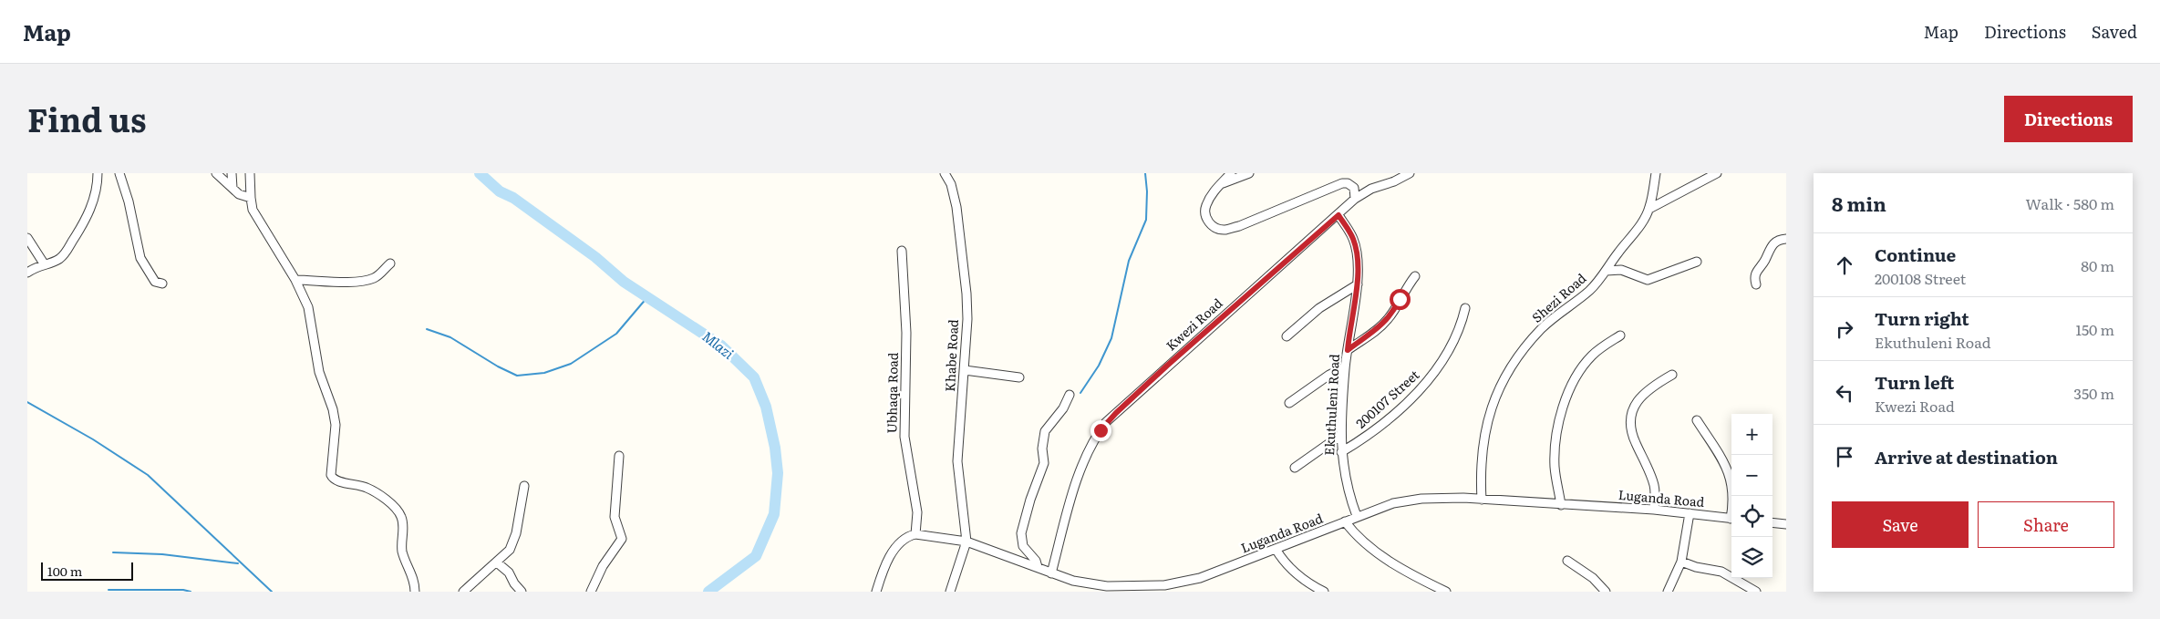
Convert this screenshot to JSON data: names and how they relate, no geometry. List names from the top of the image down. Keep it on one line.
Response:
{"streets":{"street":["Shezi Road","Kwezi Road","Khabe Road","Ubhaqa Road","200107 Street","Ekuthuleni Road","Luganda Road"]},"crossings":[["Shezi Road","Luganda Road"],["Kwezi Road","Ekuthuleni Road"],["Kwezi Road","Luganda Road"],["Khabe Road","Luganda Road"],["Ubhaqa Road","Luganda Road"],["200107 Street","Ekuthuleni Road"],["Ekuthuleni Road","Luganda Road"]],"water":["Mlazi"],"scale_bar":"100 m","page":{"header":"Map","nav":["Map","Directions","Saved"],"title":"Find us","buttons":["Directions",["Save","Share"]],"heading":["8 min","Walk · 580 m"],"list":[["Continue","200108 Street","80 m"],["Turn right","Ekuthuleni Road","150 m"],["Turn left","Kwezi Road","350 m"],"Arrive at destination"],"map_buttons":["+","−"],"scale":"100 m"}}
